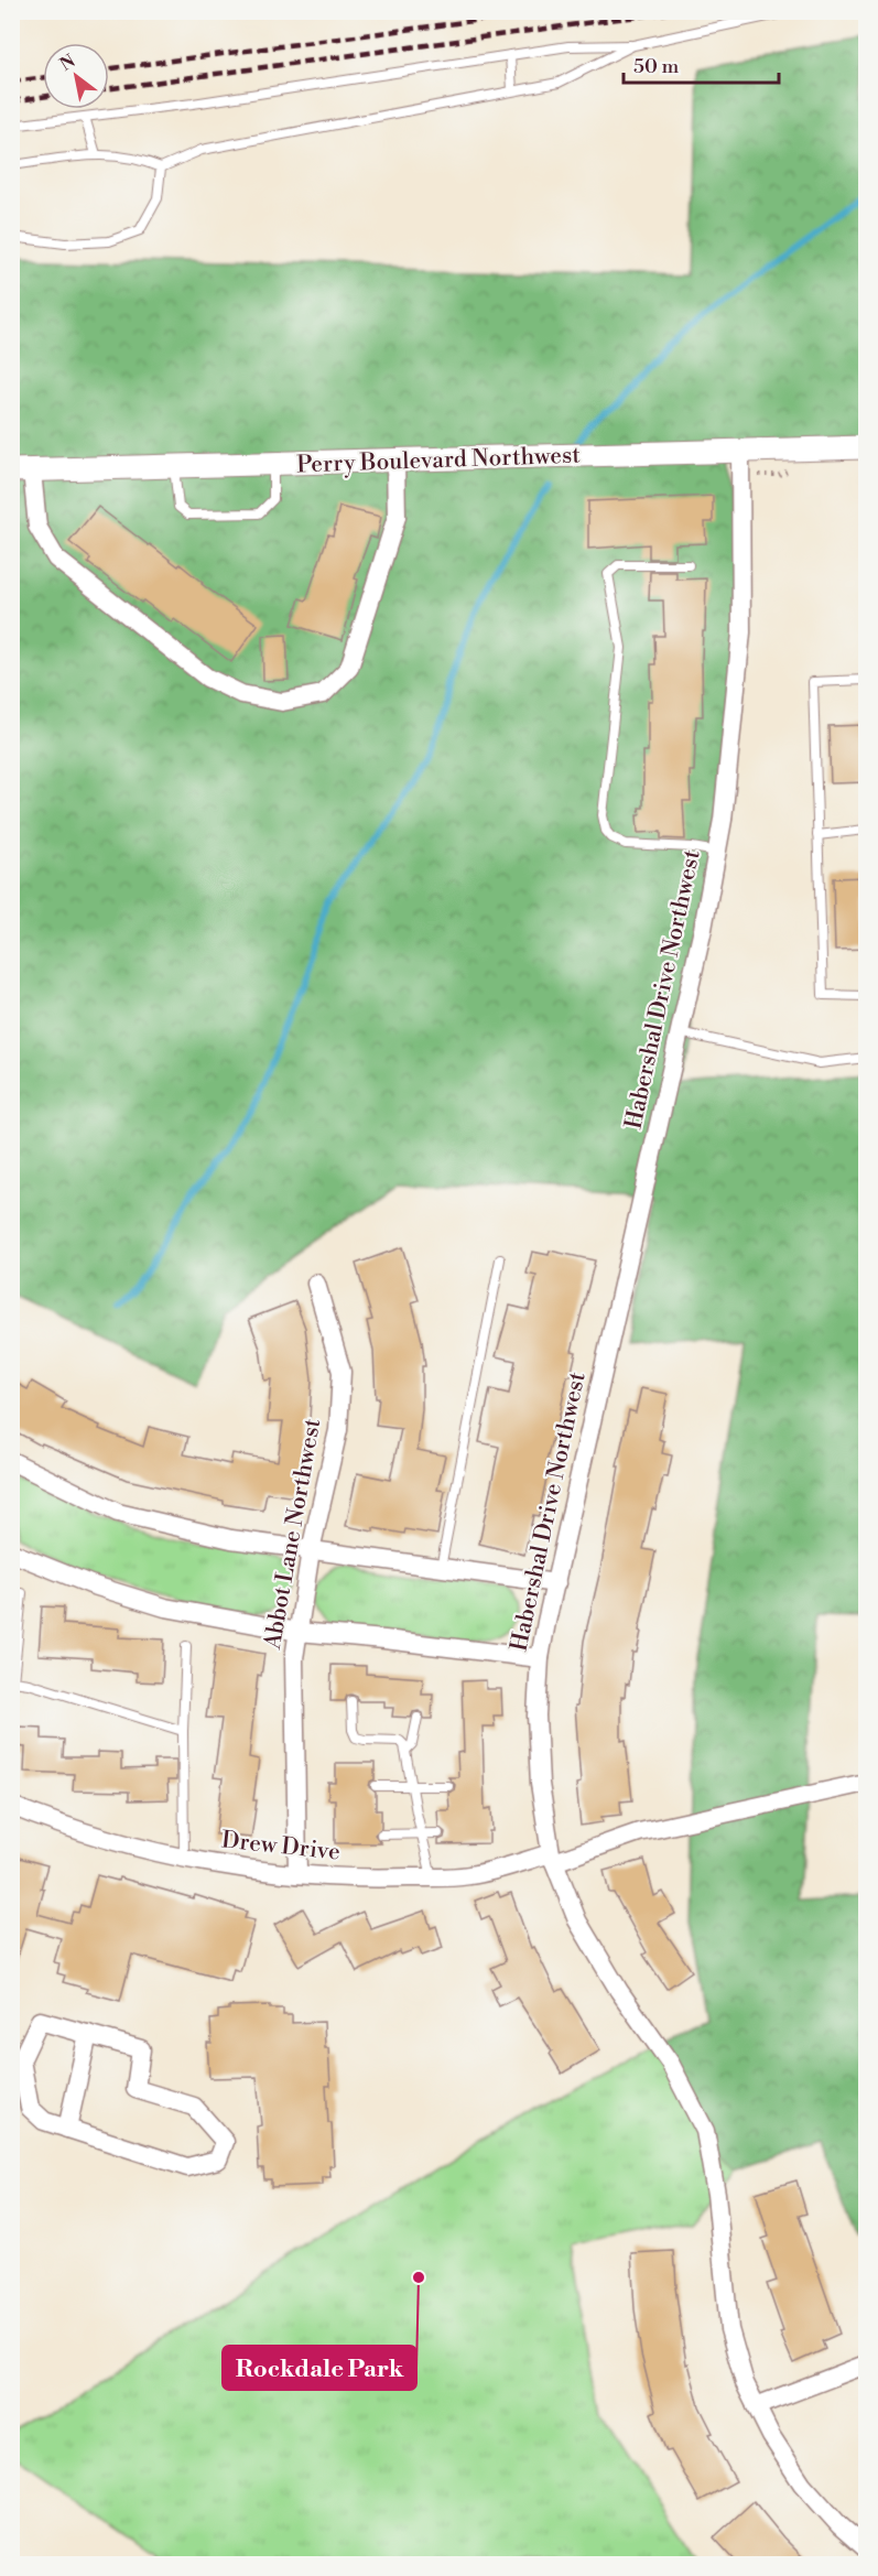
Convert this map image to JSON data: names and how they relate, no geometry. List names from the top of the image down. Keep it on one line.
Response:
{"streets":{"street":["Perry Boulevard Northwest","Habershal Drive Northwest","Abbot Lane Northwest","Drew Drive"]},"crossings":[["Perry Boulevard Northwest","Habershal Drive Northwest"],["Habershal Drive Northwest","Drew Drive"],["Abbot Lane Northwest","Drew Drive"]],"places":["Rockdale Park"],"scale_bar":"50 m","north":"top left"}
